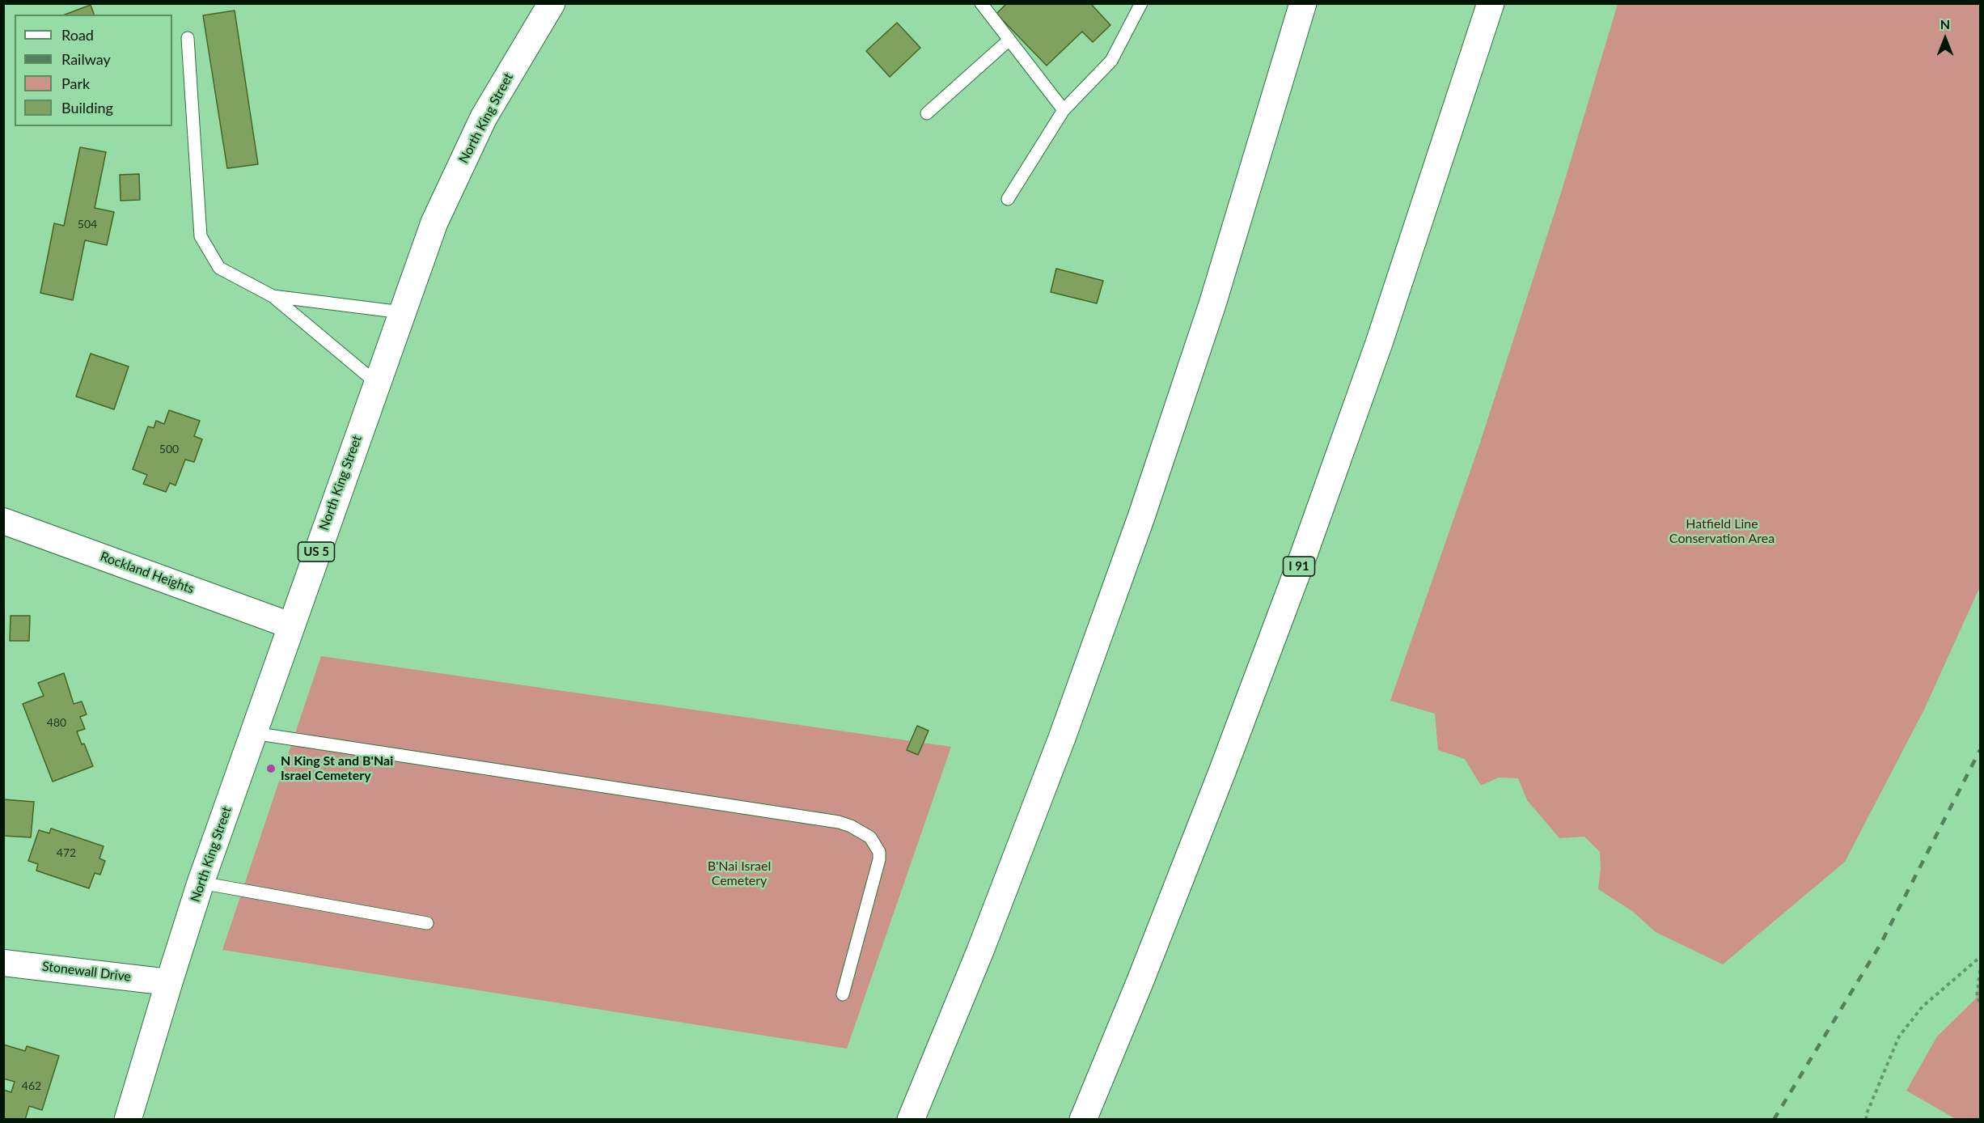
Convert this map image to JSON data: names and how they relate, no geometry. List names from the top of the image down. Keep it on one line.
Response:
{"streets":{"main road":["North King Street","US 5","I 91"],"street":["Rockland Heights","Stonewall Drive"]},"crossings":[["North King Street","Rockland Heights"],["North King Street","Stonewall Drive"]],"parks":["Hatfield Line Conservation Area","B'Nai Israel Cemetery"],"places":["N King St and B'Nai Israel Cemetery"],"house_numbers":["504","500","480","472","462"],"legend":["Road","Railway","Park","Building"],"north":"top"}
